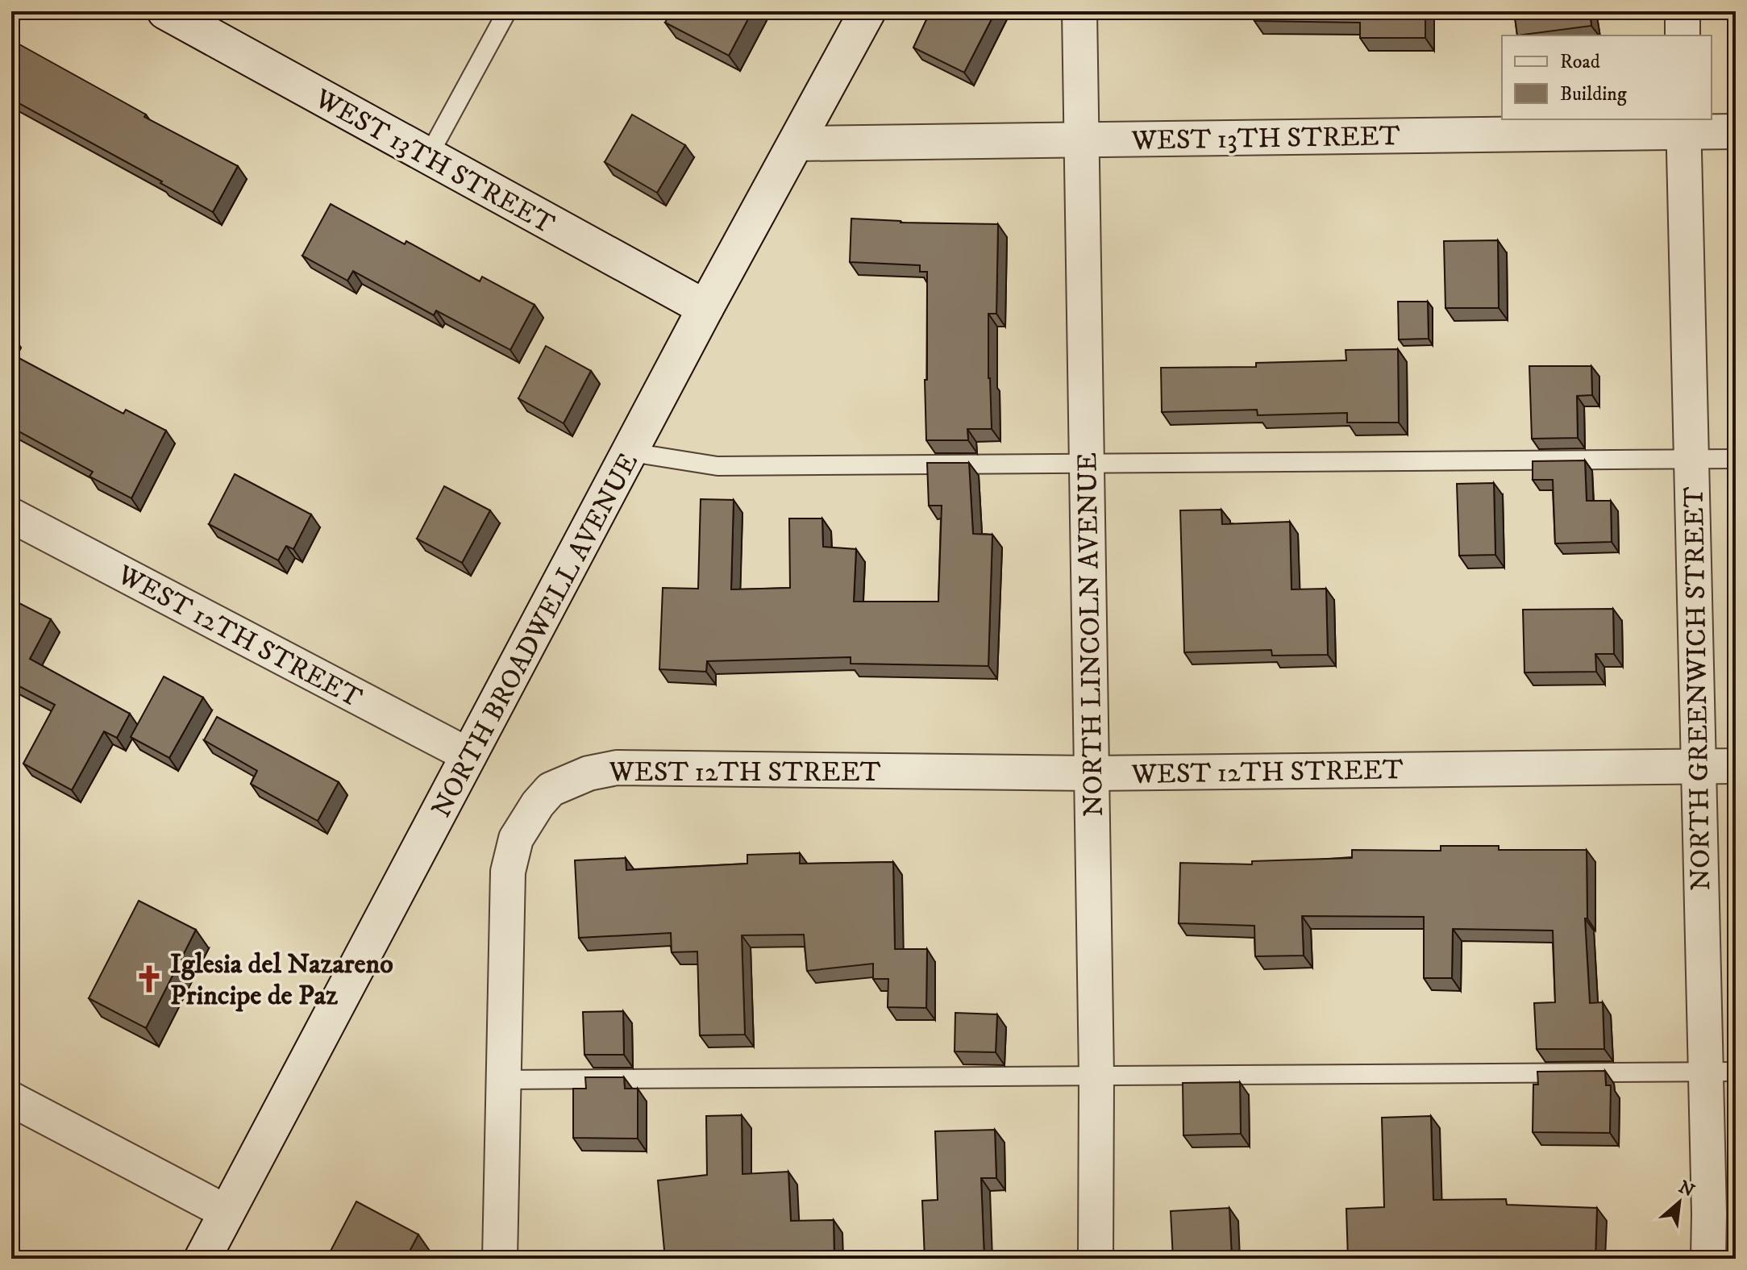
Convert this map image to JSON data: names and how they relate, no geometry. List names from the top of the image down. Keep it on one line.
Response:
{"streets":{"main road":["WEST 13TH STREET","NORTH BROADWELL AVENUE"],"street":["NORTH LINCOLN AVENUE","WEST 12TH STREET","NORTH GREENWICH STREET"]},"crossings":[["WEST 13TH STREET","NORTH BROADWELL AVENUE"],["WEST 13TH STREET","NORTH LINCOLN AVENUE"],["WEST 13TH STREET","NORTH GREENWICH STREET"],["NORTH BROADWELL AVENUE","WEST 12TH STREET"],["NORTH LINCOLN AVENUE","WEST 12TH STREET"],["WEST 12TH STREET","NORTH GREENWICH STREET"]],"places":{"church":["Iglesia del Nazareno Principe de Paz"]},"legend":["Road","Building"],"north":"top right"}
